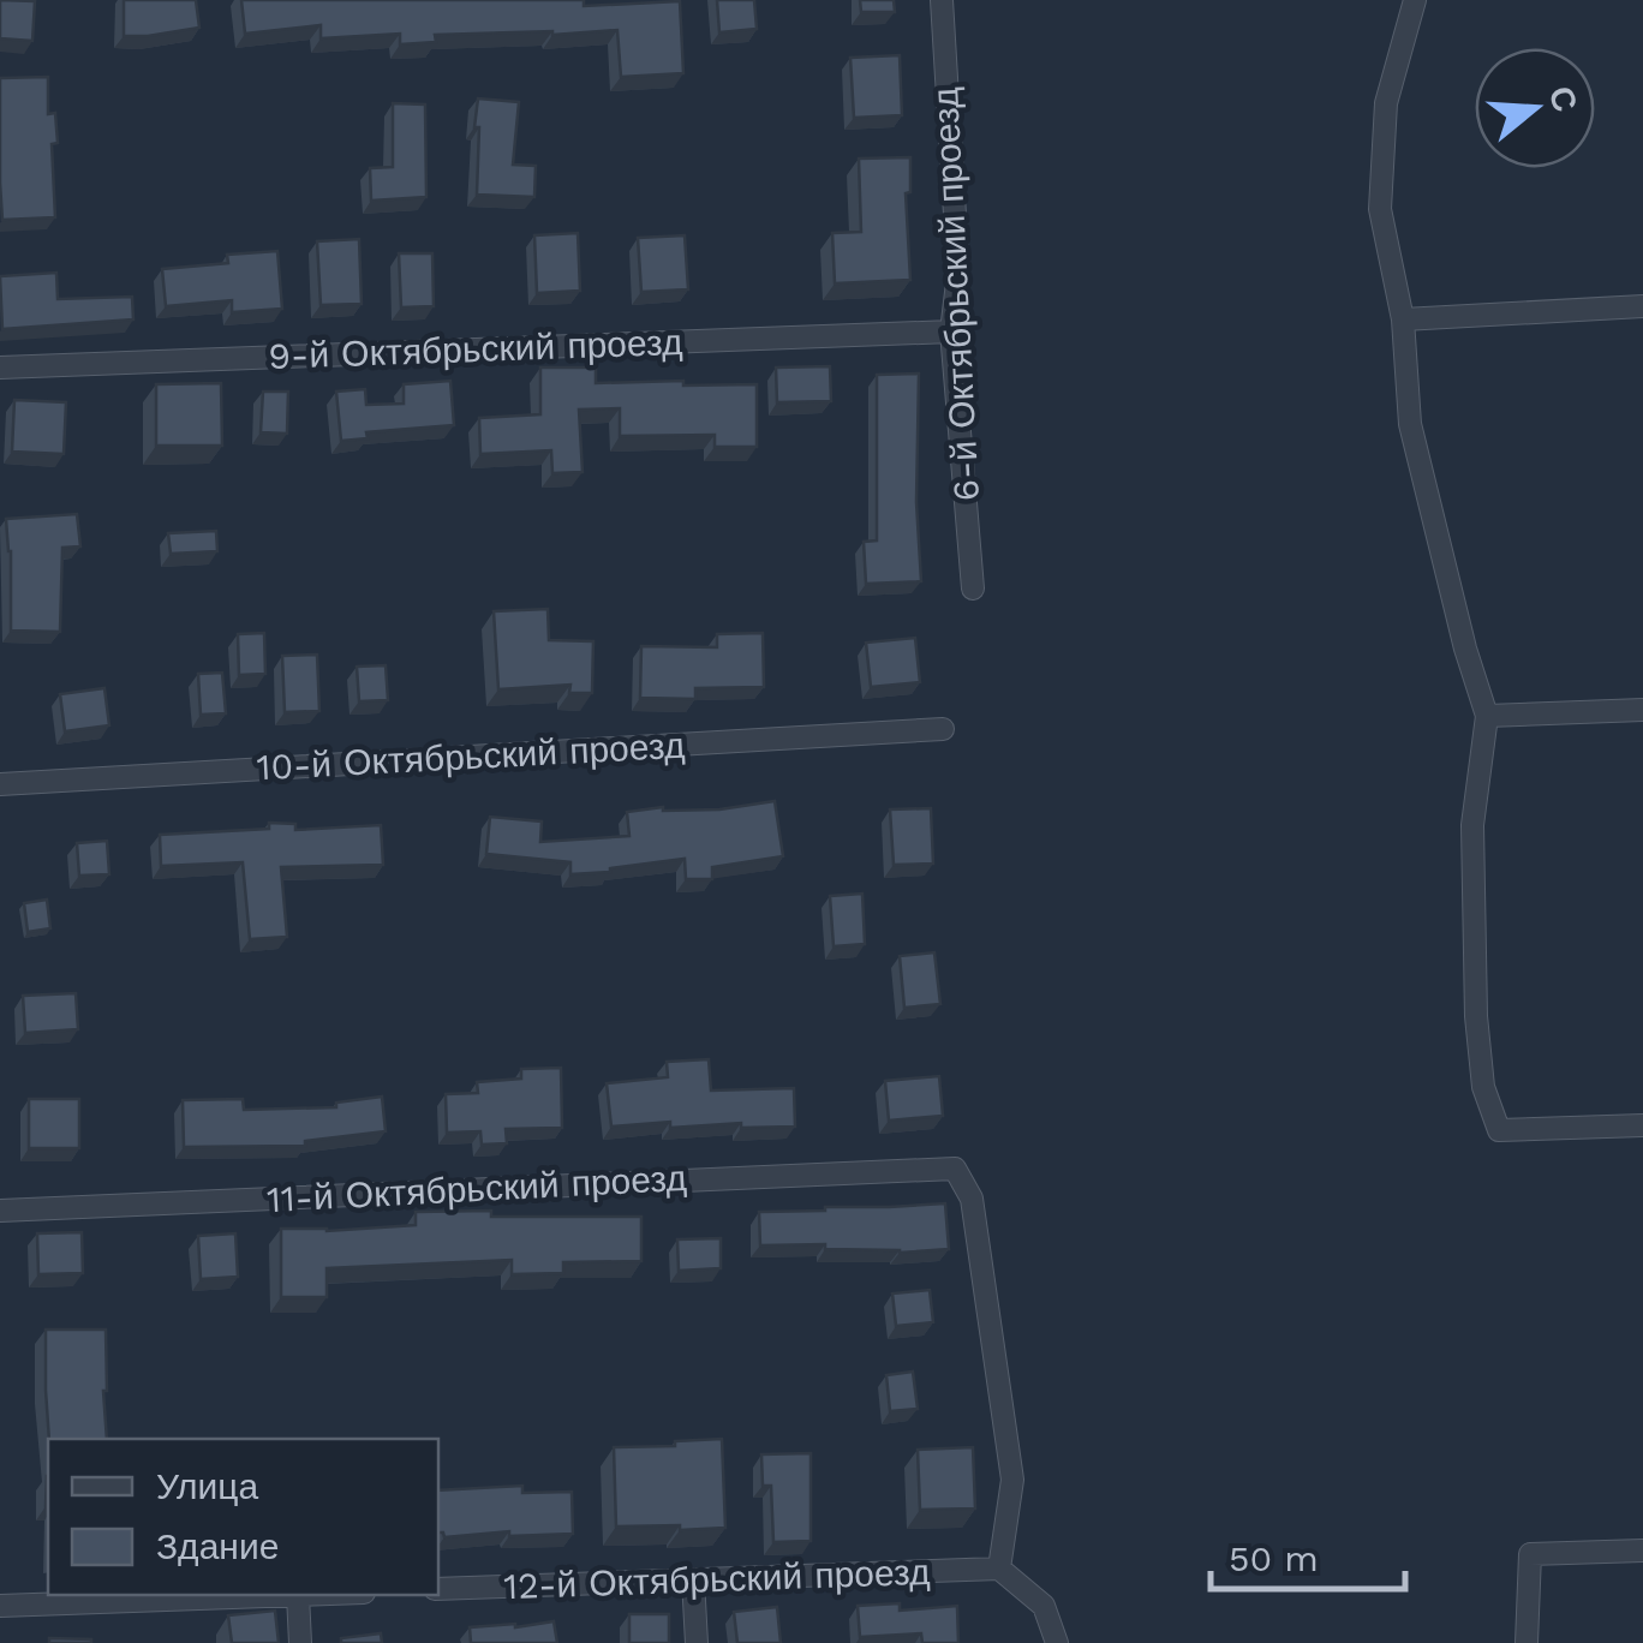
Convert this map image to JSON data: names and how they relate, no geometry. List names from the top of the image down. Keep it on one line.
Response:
{"streets":{"street":["6-й Октябрьский проезд","9-й Октябрьский проезд","10-й Октябрьский проезд","11-й Октябрьский проезд","12-й Октябрьский проезд"]},"crossings":[["6-й Октябрьский проезд","9-й Октябрьский проезд"],["11-й Октябрьский проезд","12-й Октябрьский проезд"]],"legend":["Улица","Здание"],"scale_bar":"50 m","north":"right"}
